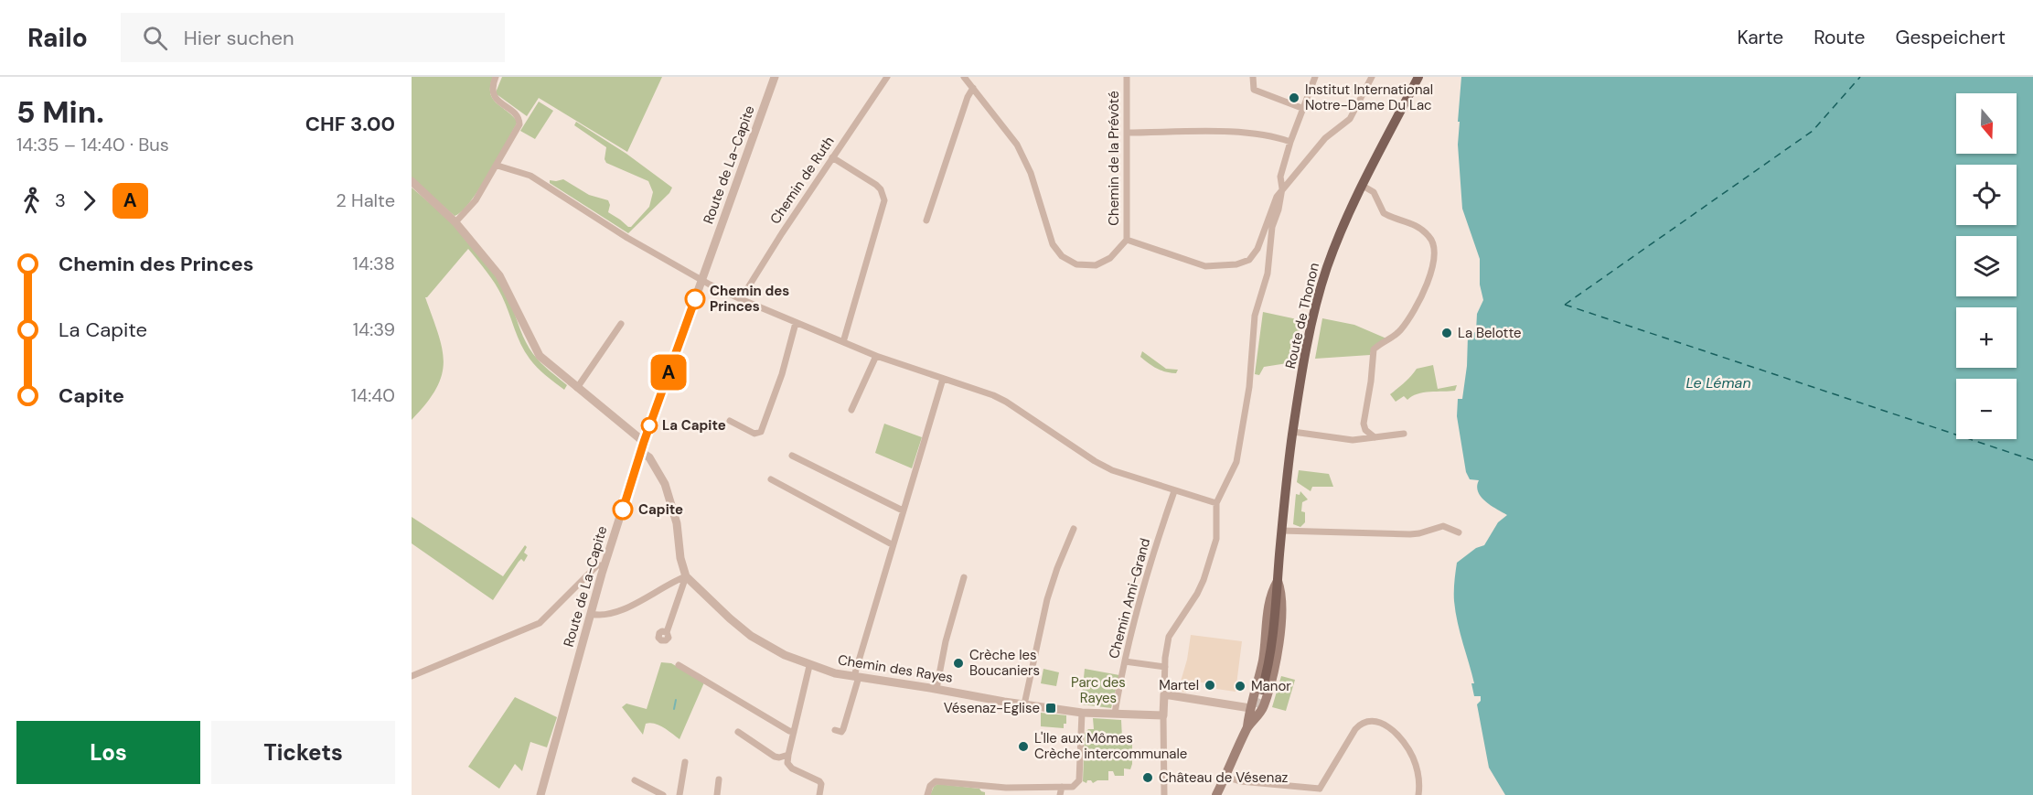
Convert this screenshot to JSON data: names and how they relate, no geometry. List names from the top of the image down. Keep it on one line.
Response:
{"streets":{"main road":["Route de Thonon"],"street":["Chemin de la Prévôté","Route de La-Capite","Chemin de Ruth","Chemin Ami-Grand","Chemin des Rayes"]},"crossings":[["Chemin Ami-Grand","Chemin des Rayes"]],"water":["Le Léman"],"parks":["Parc des Rayes"],"places":{"other":["Institut International Notre-Dame Du Lac","Chemin des Princes","La Belotte","La Capite","Capite","Crèche les Boucaniers","Martel","Manor","L'Ile aux Mômes Crèche intercommunale","Château de Vésenaz"],"transit":["Vésenaz-Eglise"]},"lines":["bus line A"],"north":"bottom","page":{"header":"Railo","search":"Hier suchen","nav":["Karte","Route","Gespeichert"],"heading":["5 Min.","14:35 – 14:40 · Bus","CHF 3.00"],"on_map":"A","map_buttons":["+","−"],"legs":["3","A","2 Halte"],"list":[{"name":"Chemin des Princes","value":"14:38"},{"name":"La Capite","value":"14:39"},{"name":"Capite","value":"14:40"}],"buttons":["Los","Tickets"]}}
